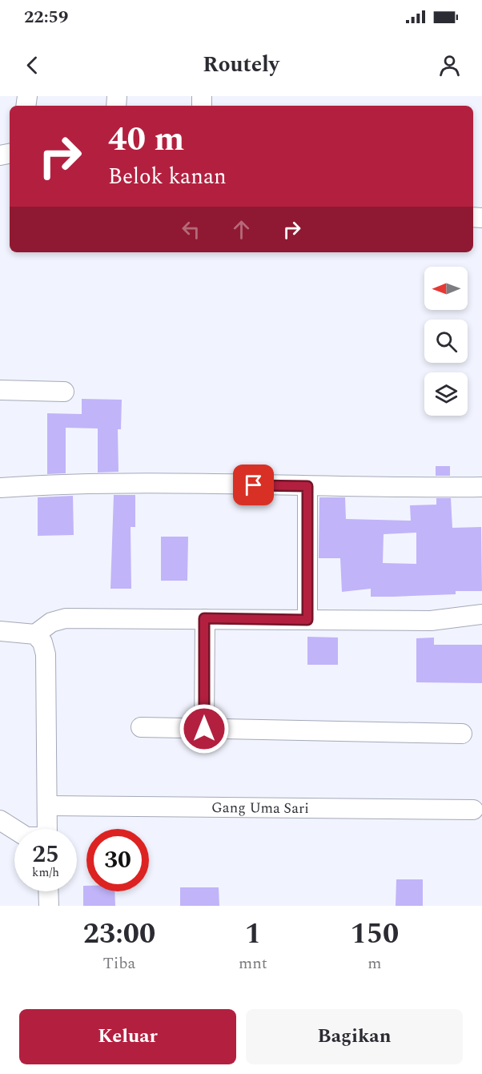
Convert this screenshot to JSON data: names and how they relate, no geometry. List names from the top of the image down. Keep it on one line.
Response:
{"streets":{"street":["Gang Uma Sari"]},"north":"left","page":{"status":"22:59","header":"Routely","turn":["40 m","Belok kanan"],"speed":"25 km/h","limit":"30","eta":["23:00","Tiba","1","mnt","150","m"],"buttons":["Keluar","Bagikan"]}}
